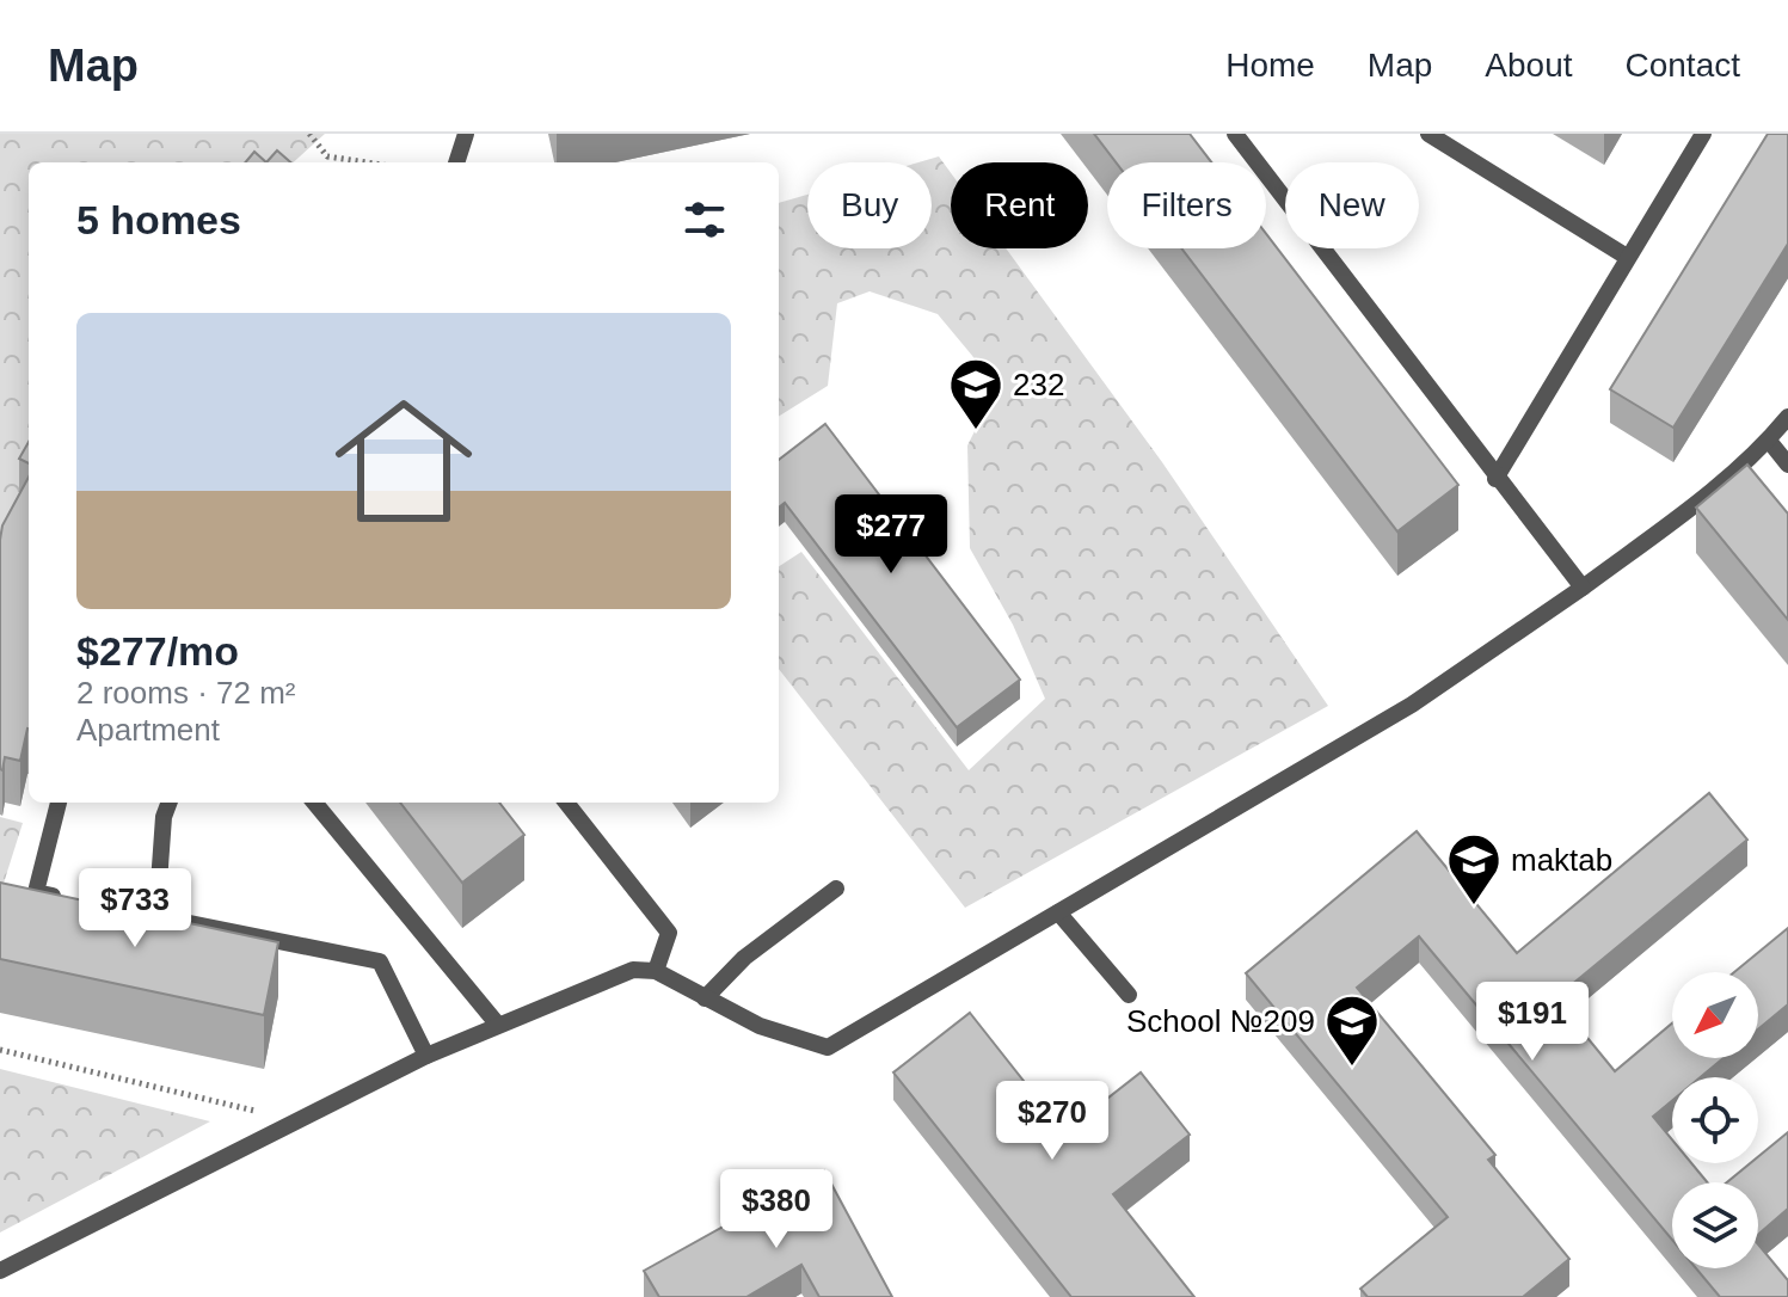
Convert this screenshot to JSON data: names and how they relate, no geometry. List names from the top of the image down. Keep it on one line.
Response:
{"places":{"school or university":["232","maktab","School №209"]},"north":"bottom left","page":{"header":"Map","nav":["Home","Map","About","Contact"],"chip":["Buy","Rent","Filters","New"],"heading":"5 homes","list":[{"name":"$277/mo","note":"2 rooms · 72 m² · Apartment"}],"price":["$277","$733","$191","$270","$380"]}}
